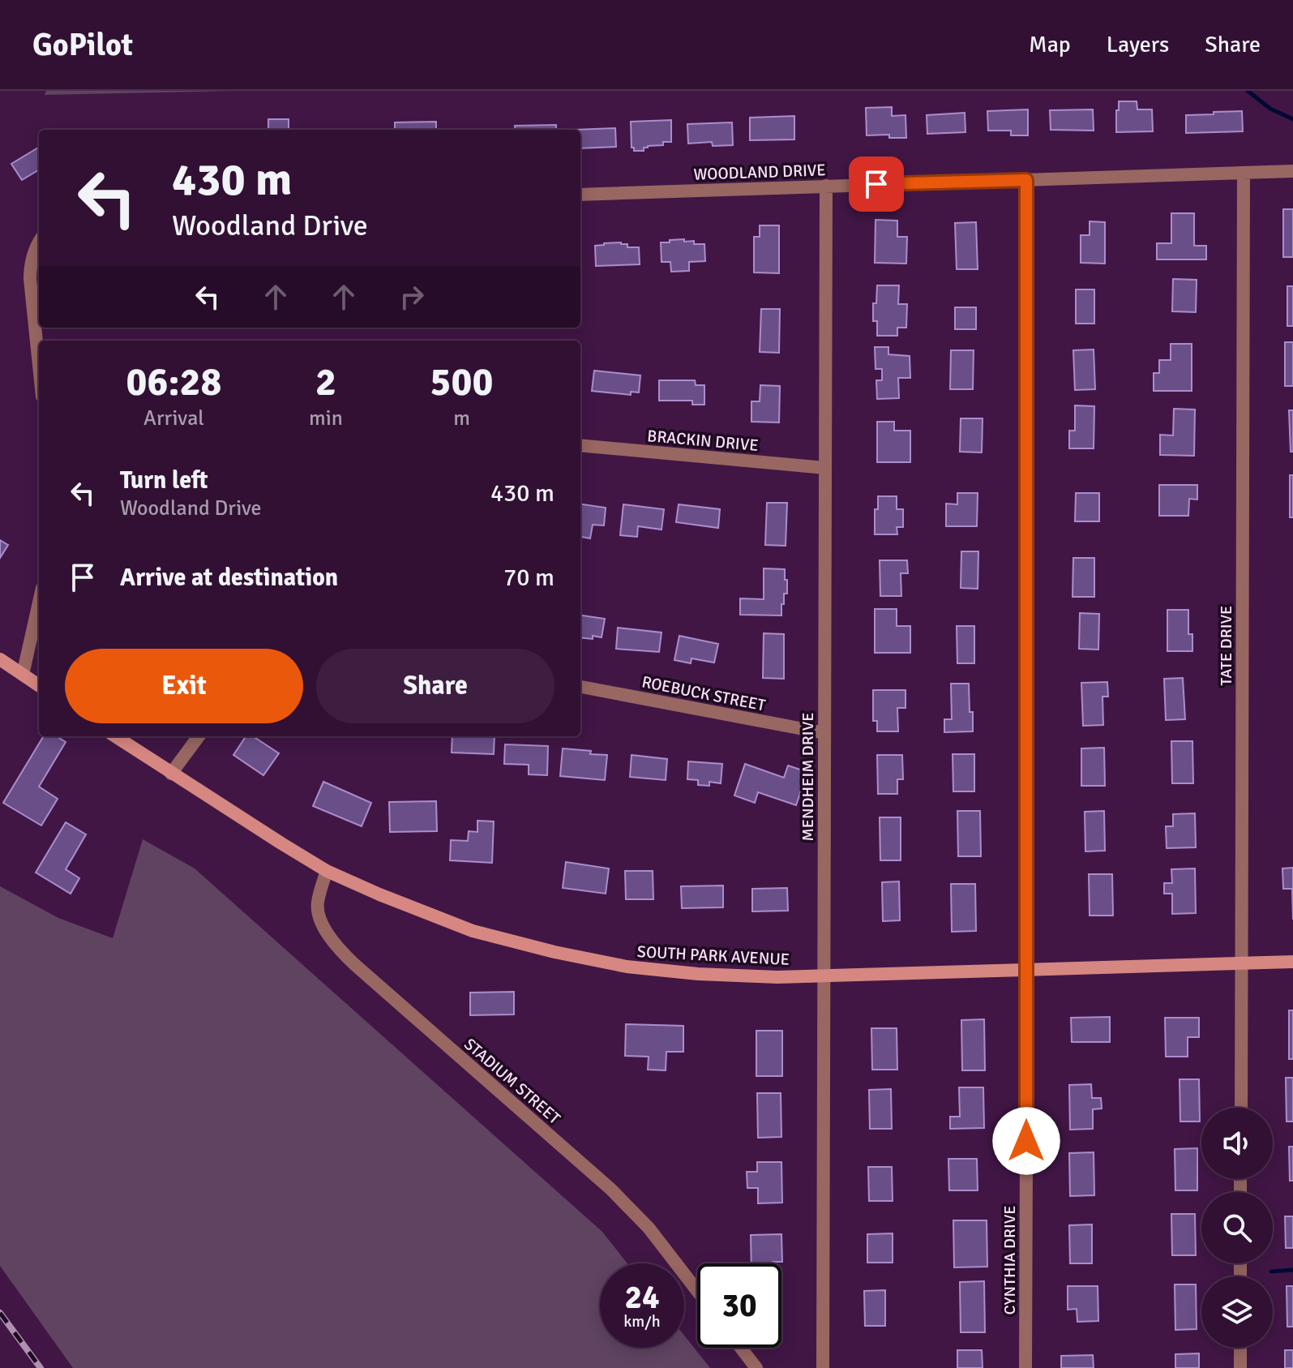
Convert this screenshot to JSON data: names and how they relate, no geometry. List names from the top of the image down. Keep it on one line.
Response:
{"streets":{"street":["WOODLAND DRIVE","BRACKIN DRIVE","TATE DRIVE","ROEBUCK STREET","MENDHEIM DRIVE","SOUTH PARK AVENUE","STADIUM STREET","CYNTHIA DRIVE"]},"crossings":[["WOODLAND DRIVE","TATE DRIVE"],["WOODLAND DRIVE","MENDHEIM DRIVE"],["WOODLAND DRIVE","CYNTHIA DRIVE"],["BRACKIN DRIVE","MENDHEIM DRIVE"],["TATE DRIVE","SOUTH PARK AVENUE"],["ROEBUCK STREET","MENDHEIM DRIVE"],["MENDHEIM DRIVE","SOUTH PARK AVENUE"],["SOUTH PARK AVENUE","STADIUM STREET"],["SOUTH PARK AVENUE","CYNTHIA DRIVE"]],"page":{"header":"GoPilot","nav":["Map","Layers","Share"],"turn":["430 m","Woodland Drive"],"eta":["06:28","Arrival","2","min","500","m"],"list":[{"name":"Turn left","note":"Woodland Drive","value":"430 m"},{"name":"Arrive at destination","value":"70 m"}],"buttons":["Exit","Share"],"speed":"24 km/h","limit":"30"}}
